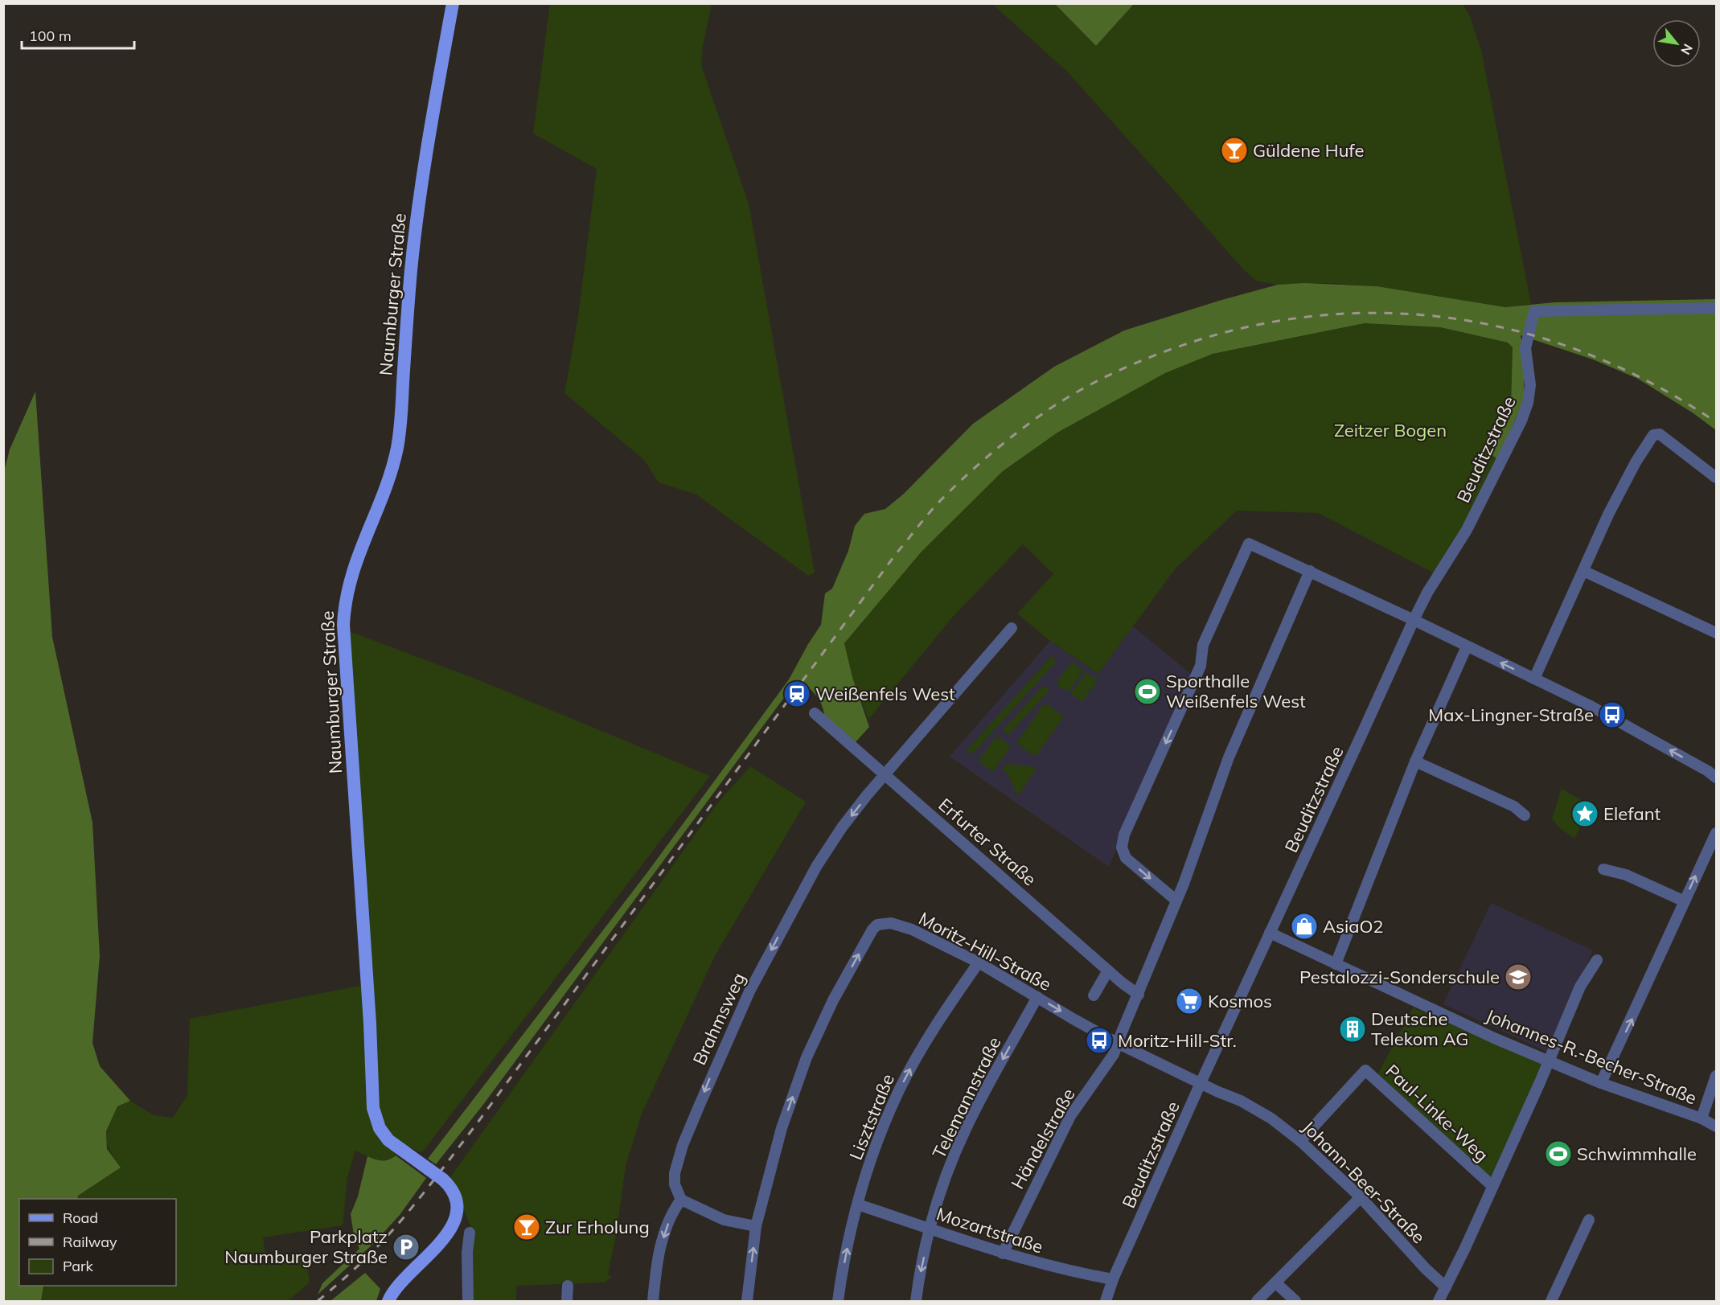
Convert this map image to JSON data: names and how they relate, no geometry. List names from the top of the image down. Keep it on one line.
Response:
{"streets":{"main road":["Naumburger Straße"],"street":["Beuditzstraße","Erfurter Straße","Moritz-Hill-Straße","Brahmsweg","Johannes-R.-Becher-Straße","Telemannstraße","Paul-Linke-Weg","Lisztstraße","Händelstraße","Johann-Beer-Straße","Mozartstraße"]},"crossings":[["Beuditzstraße","Moritz-Hill-Straße"],["Beuditzstraße","Johannes-R.-Becher-Straße"],["Beuditzstraße","Johann-Beer-Straße"],["Beuditzstraße","Mozartstraße"],["Erfurter Straße","Brahmsweg"],["Erfurter Straße","Händelstraße"],["Moritz-Hill-Straße","Telemannstraße"],["Moritz-Hill-Straße","Lisztstraße"],["Moritz-Hill-Straße","Händelstraße"],["Moritz-Hill-Straße","Johann-Beer-Straße"],["Telemannstraße","Mozartstraße"],["Paul-Linke-Weg","Johann-Beer-Straße"],["Lisztstraße","Mozartstraße"],["Händelstraße","Mozartstraße"]],"one_way":["Brahmsweg","Telemannstraße","Lisztstraße"],"parks":["Zeitzer Bogen"],"places":{"bar":["Güldene Hufe","Zur Erholung"],"sports":["Sporthalle Weißenfels West","Schwimmhalle"],"station":["Weißenfels West"],"bus stop":["Max-Lingner-Straße","Moritz-Hill-Str."],"place":["Elefant"],"shop":["AsiaO2"],"school or university":["Pestalozzi-Sonderschule"],"supermarket":["Kosmos"],"building":["Deutsche Telekom AG"],"parking":["Parkplatz Naumburger Straße"]},"legend":["Road","Railway","Park"],"scale_bar":"100 m","north":"bottom right"}
